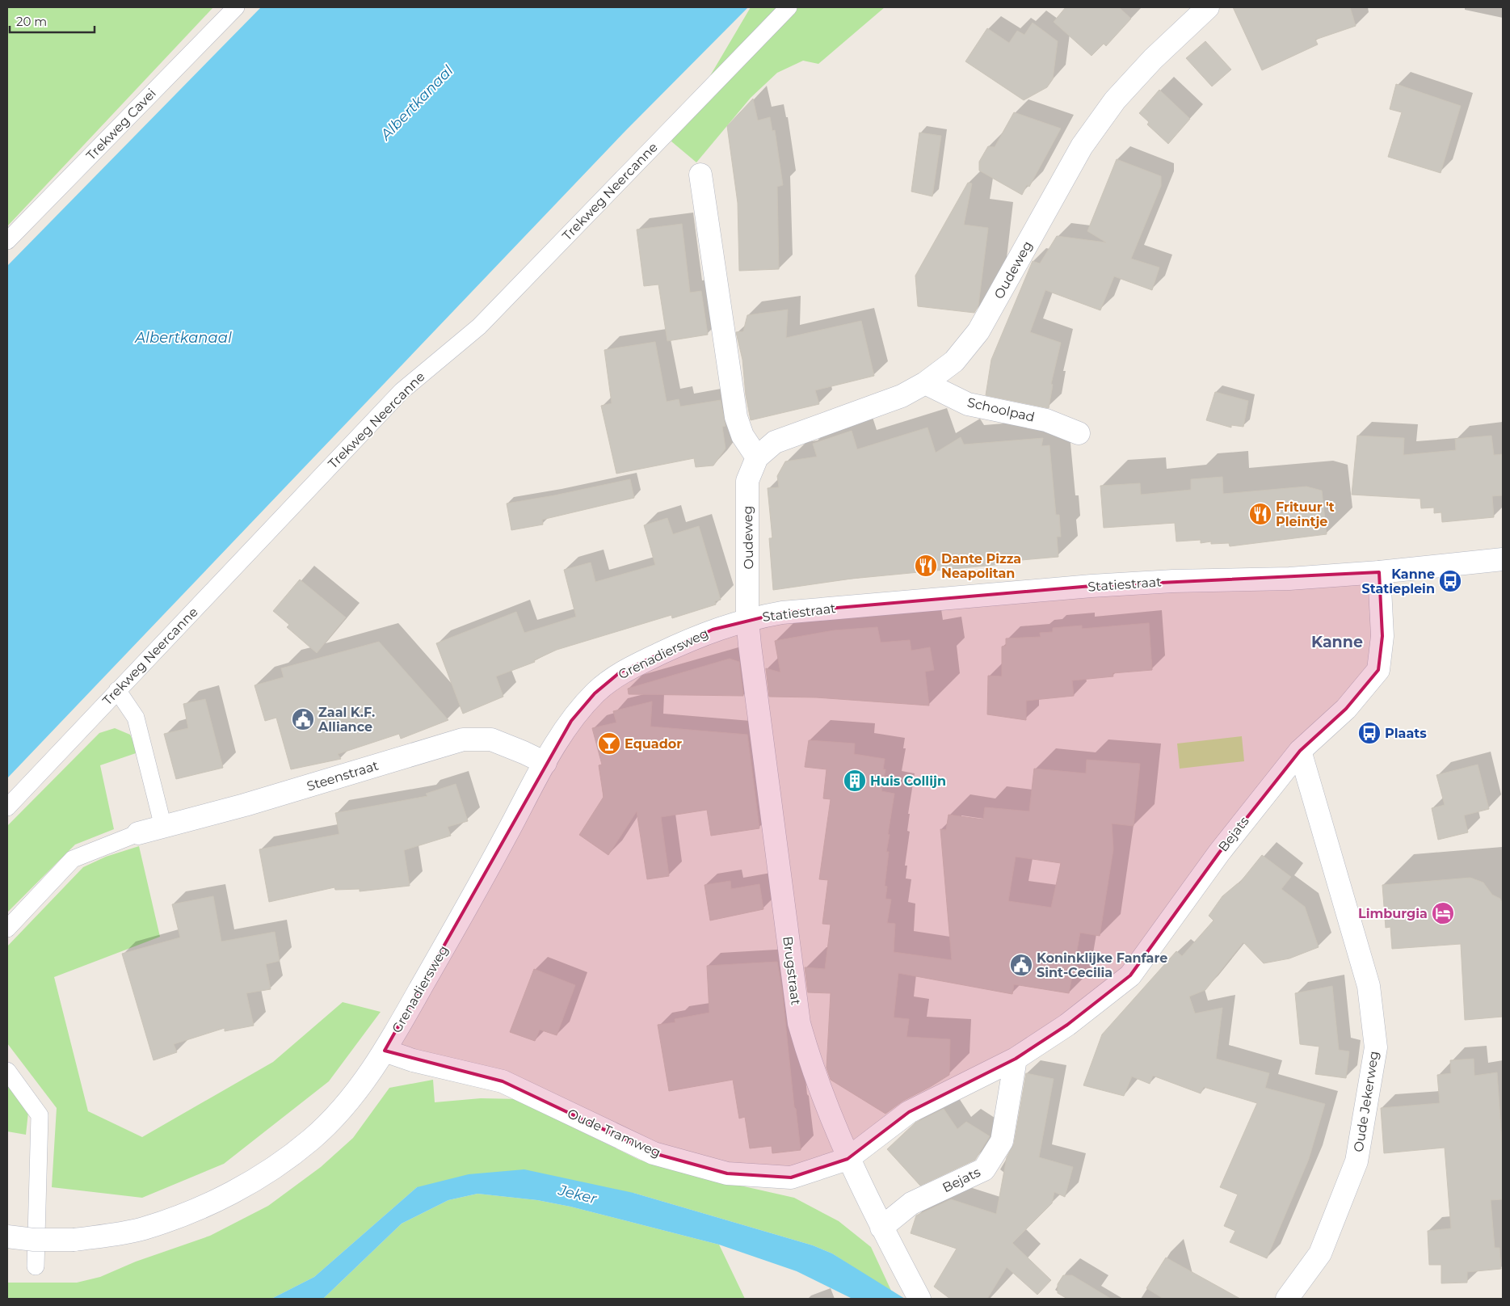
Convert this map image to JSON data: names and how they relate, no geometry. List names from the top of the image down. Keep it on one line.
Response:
{"streets":{"street":["Oudeweg","Schoolpad","Statiestraat","Grenadiersweg","Steenstraat","Bejats","Brugstraat","Oude Jekerweg","Oude Tramweg"],"lane":["Trekweg Cavei","Trekweg Neercanne"]},"crossings":[["Oudeweg","Schoolpad"],["Oudeweg","Statiestraat"],["Oudeweg","Grenadiersweg"],["Oudeweg","Brugstraat"],["Statiestraat","Grenadiersweg"],["Statiestraat","Bejats"],["Statiestraat","Brugstraat"],["Grenadiersweg","Steenstraat"],["Grenadiersweg","Brugstraat"],["Grenadiersweg","Oude Tramweg"],["Bejats","Brugstraat"],["Bejats","Oude Jekerweg"],["Bejats","Oude Tramweg"],["Brugstraat","Oude Tramweg"]],"districts":["Kanne"],"water":["Albertkanaal","Jeker"],"places":{"restaurant":["Frituur 't Pleintje","Dante Pizza Neapolitan"],"bus stop":["Kanne Statieplein","Plaats"],"public building":["Zaal K.F. Alliance","Koninklijke Fanfare Sint-Cecilia"],"bar":["Equador"],"building":["Huis Collijn"],"hotel":["Limburgia"]},"scale_bar":"20 m"}
